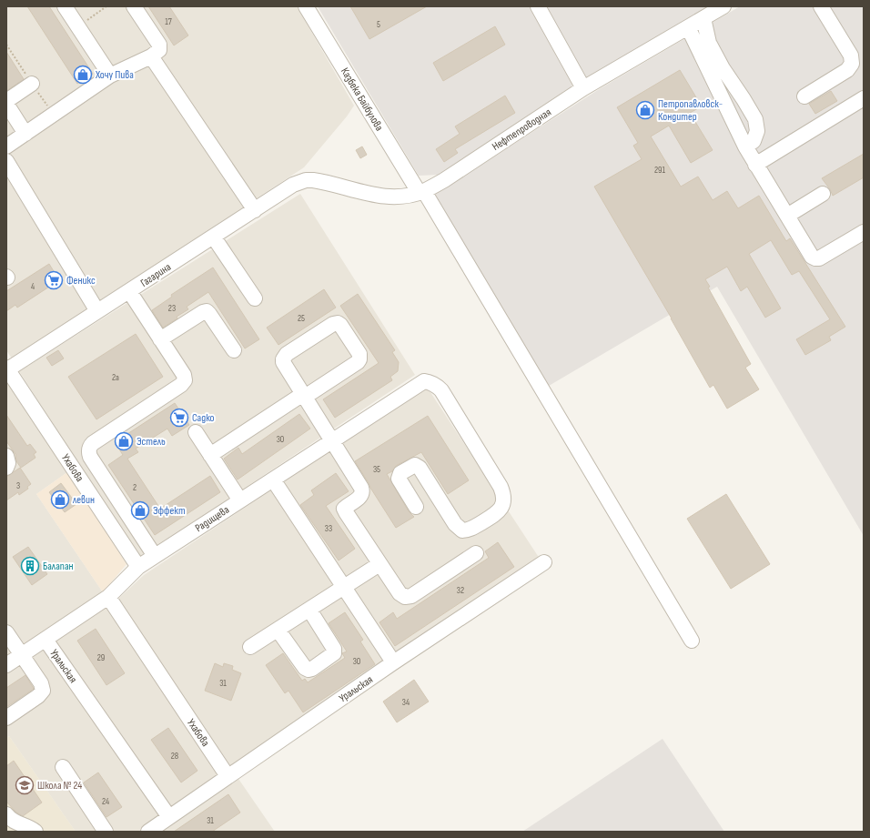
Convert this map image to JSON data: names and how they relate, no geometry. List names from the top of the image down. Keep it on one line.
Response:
{"streets":{"street":["Казбека Байбулова","Нефтепроводная","Гагарина","Ухабова","Радищева","Уральская"]},"crossings":[["Казбека Байбулова","Нефтепроводная"],["Нефтепроводная","Гагарина"],["Гагарина","Ухабова"],["Ухабова","Радищева"],["Ухабова","Уральская"],["Радищева","Уральская"]],"places":{"shop":["Хочу Пива","Петропавловск- Кондитер","Эстель","левин","Эффект"],"supermarket":["Феникс","Садко"],"building":["Балапан"],"school or university":["Школа № 24"]},"house_numbers":["17","5","291","4","23","25","2а","30","35","3","2","33","32","29","30","31","34","28","24","31"]}
